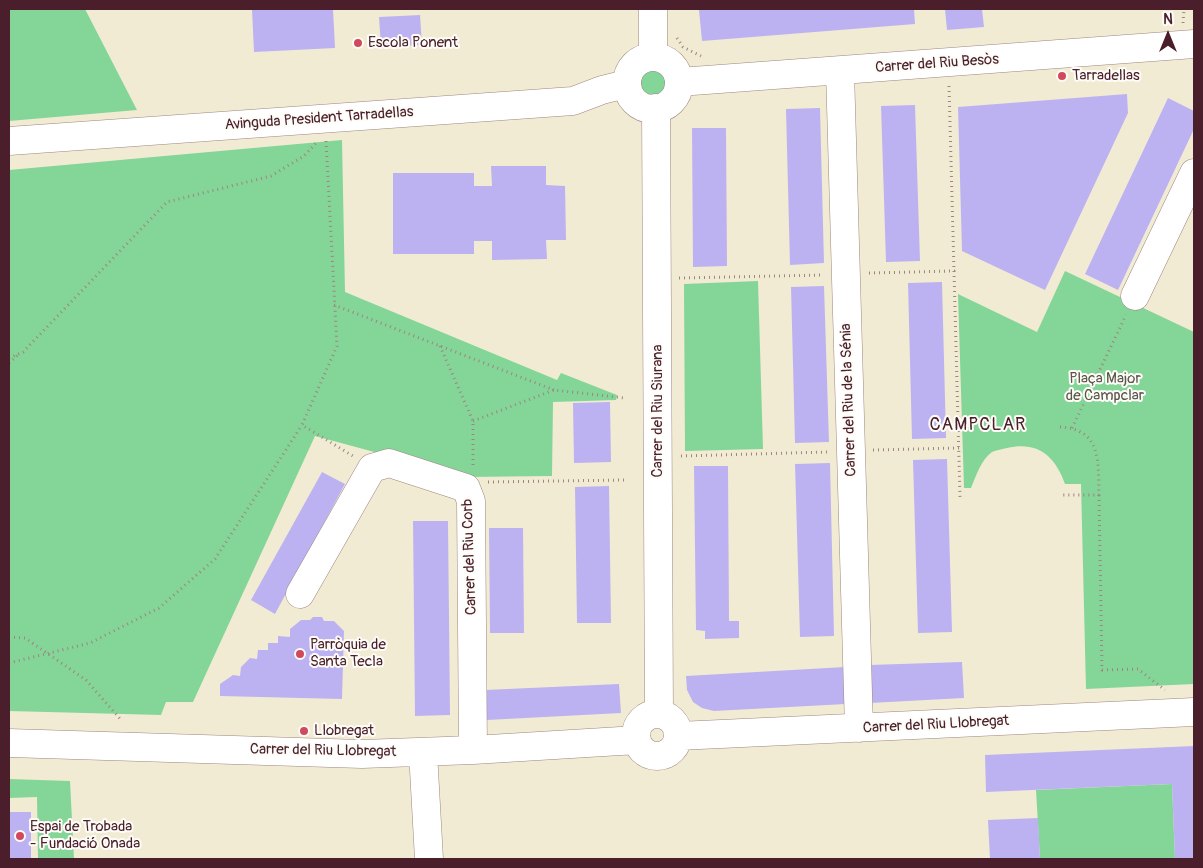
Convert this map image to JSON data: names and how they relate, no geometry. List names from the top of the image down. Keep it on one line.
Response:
{"streets":{"street":["Carrer del Riu Besòs","Avinguda President Tarradellas","Carrer del Riu de la Sénia","Carrer del Riu Siurana","Carrer del Riu Corb","Carrer del Riu Llobregat"]},"crossings":[["Carrer del Riu Besòs","Avinguda President Tarradellas"],["Carrer del Riu Besòs","Carrer del Riu de la Sénia"],["Carrer del Riu Besòs","Carrer del Riu Siurana"],["Avinguda President Tarradellas","Carrer del Riu Siurana"],["Carrer del Riu de la Sénia","Carrer del Riu Llobregat"],["Carrer del Riu Siurana","Carrer del Riu Llobregat"],["Carrer del Riu Corb","Carrer del Riu Llobregat"]],"districts":["CAMPCLAR"],"parks":["Plaça Major de Campclar"],"places":["Escola Ponent","Tarradellas","Parròquia de Santa Tecla","Llobregat","Espai de Trobada - Fundació Onada"],"north":"top"}
